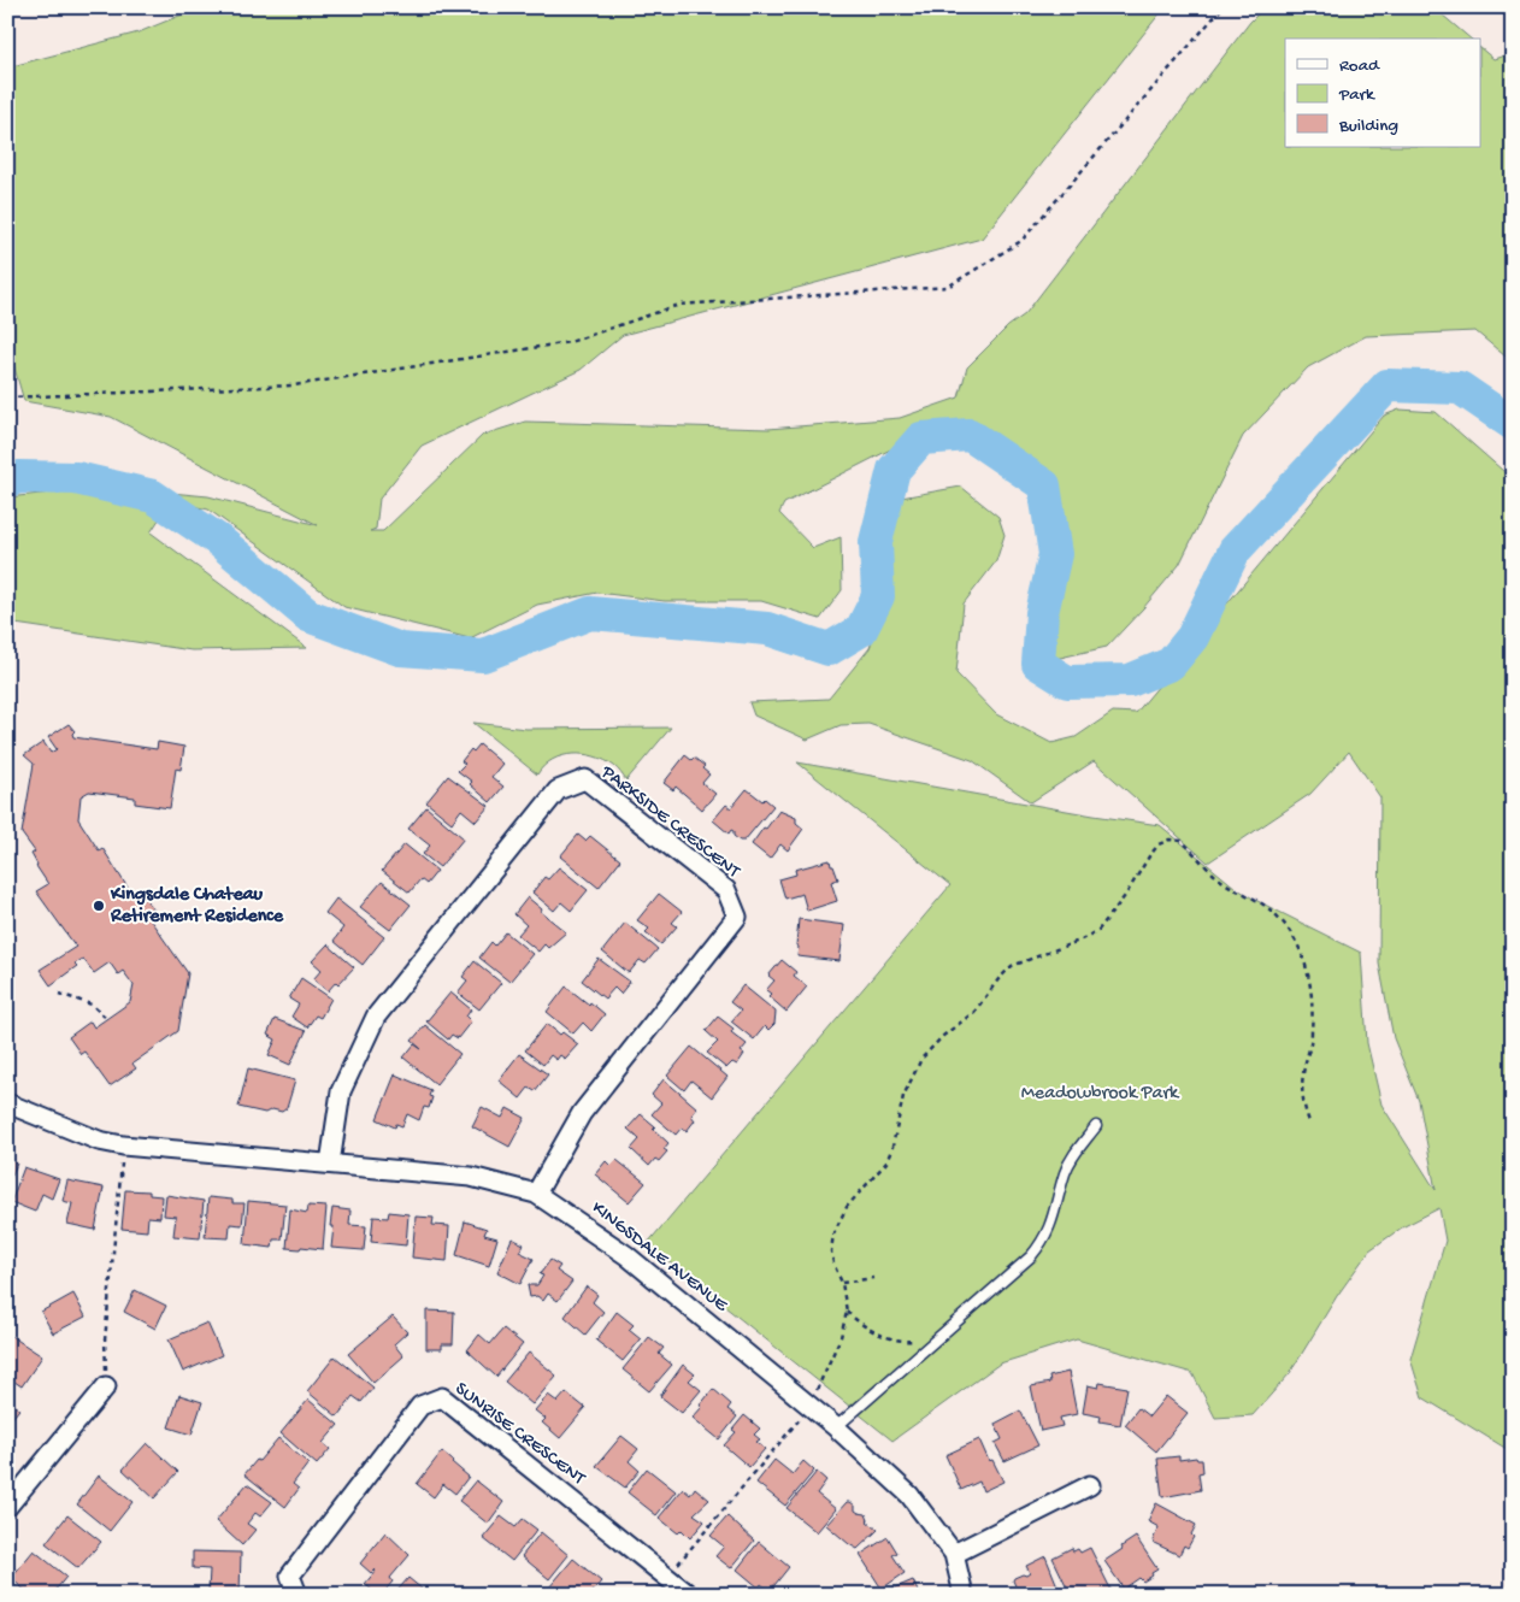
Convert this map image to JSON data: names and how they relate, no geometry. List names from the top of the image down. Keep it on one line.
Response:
{"streets":{"street":["PARKSIDE CRESCENT","KINGSDALE AVENUE","SUNRISE CRESCENT"]},"crossings":[["PARKSIDE CRESCENT","KINGSDALE AVENUE"]],"parks":["Meadowbrook Park"],"places":["Kingsdale Chateau Retirement Residence"],"legend":["Road","Park","Building"]}
